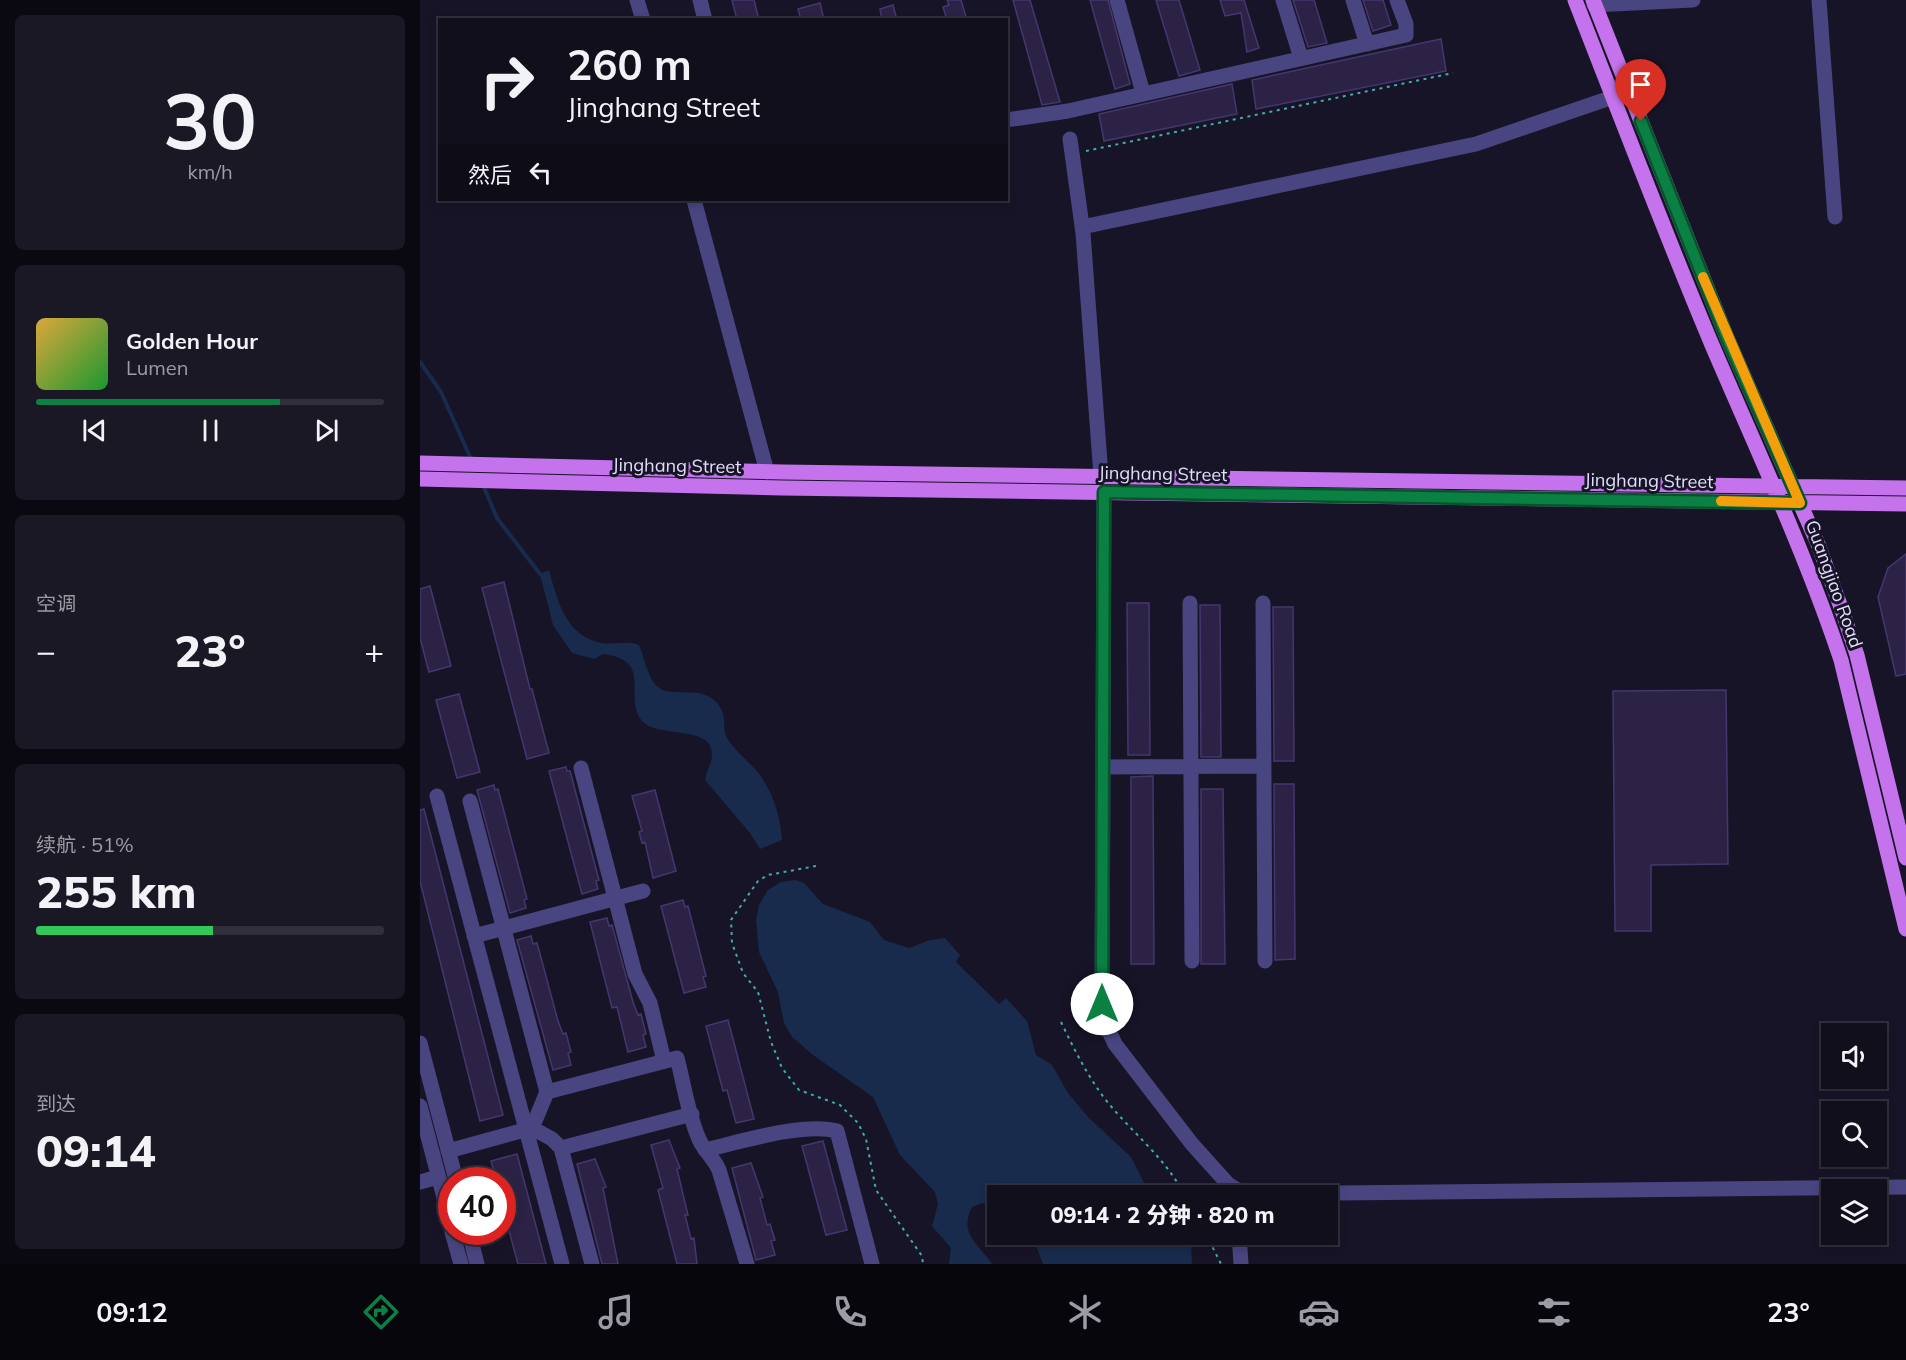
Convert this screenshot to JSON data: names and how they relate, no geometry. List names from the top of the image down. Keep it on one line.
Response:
{"streets":{"main road":["Jinghang Street","Guangjiao Road"]},"crossings":[["Jinghang Street","Guangjiao Road"]],"page":{"tile":[["30","km/h"],"空调",["续航 · 51%","255 km"],["到达","09:14"]],"turn":["260 m","Jinghang Street"],"then":"然后","song":["Golden Hour","Lumen"],"heat":["−","23°","+"],"limit":"40","trip":"09:14 · 2 分钟 · 820 m","tabs":["09:12","23°"]}}
